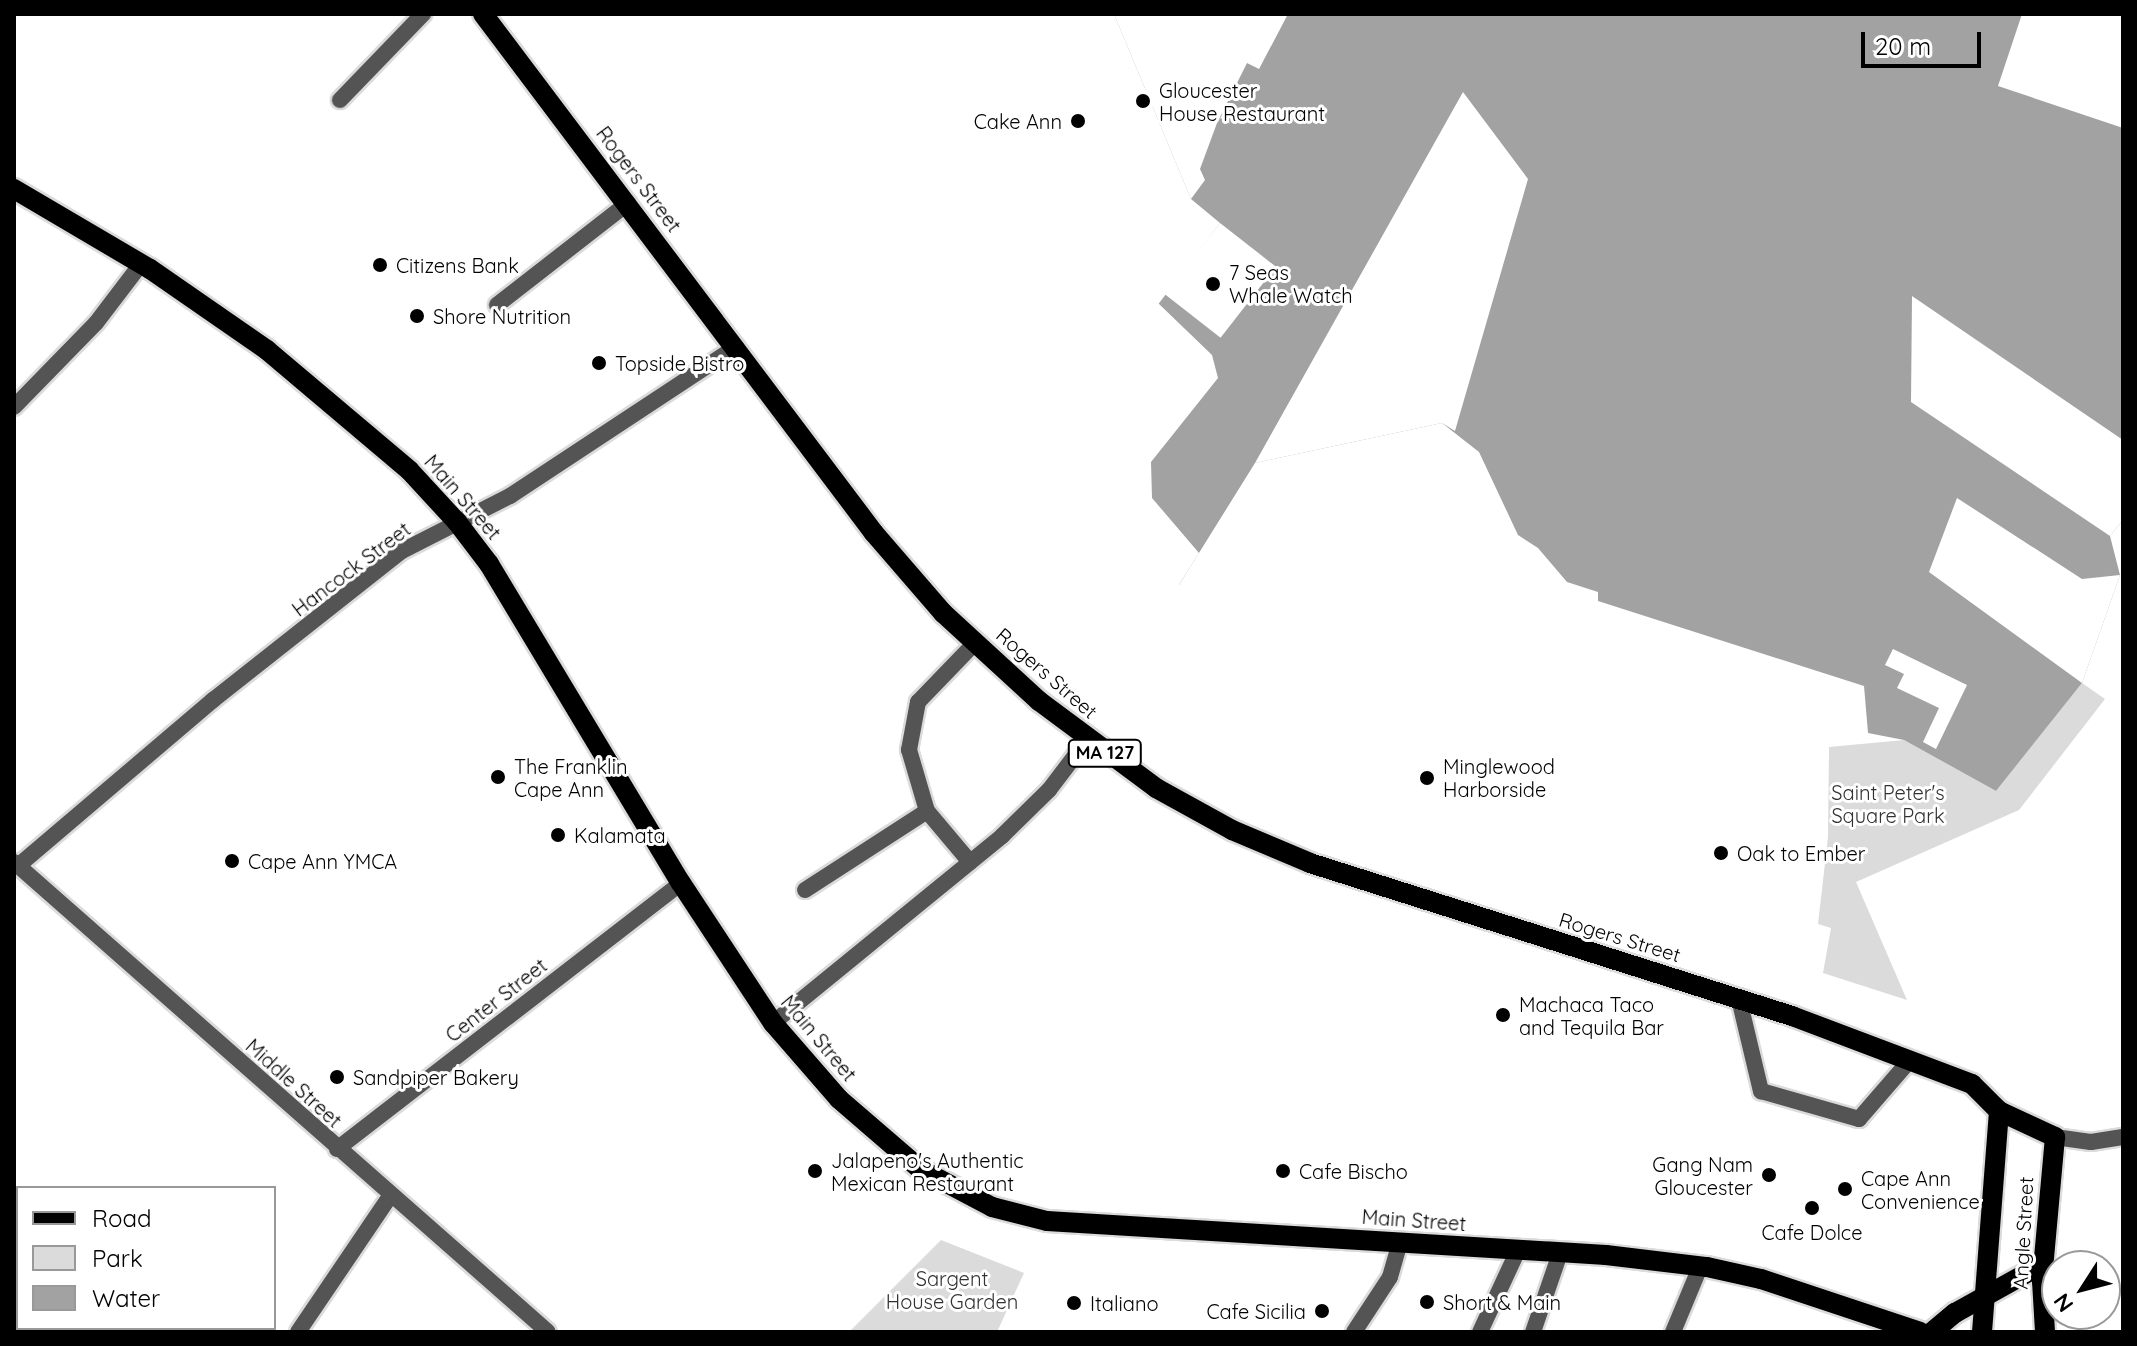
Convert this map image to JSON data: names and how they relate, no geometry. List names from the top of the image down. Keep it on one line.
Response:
{"streets":{"main road":["Rogers Street","Main Street","MA 127","Angle Street"],"street":["Hancock Street","Center Street","Middle Street"]},"crossings":[["Rogers Street","Hancock Street"],["Rogers Street","MA 127"],["Main Street","Hancock Street"],["Main Street","Center Street"],["Hancock Street","Middle Street"],["MA 127","Angle Street"],["Center Street","Middle Street"]],"parks":["Saint Peter's Square Park","Sargent House Garden"],"places":["Gloucester House Restaurant","Cake Ann","Citizens Bank","7 Seas Whale Watch","Shore Nutrition","Topside Bistro","The Franklin Cape Ann","Minglewood Harborside","Kalamata","Oak to Ember","Cape Ann YMCA","Machaca Taco and Tequila Bar","Sandpiper Bakery","Jalapeno's Authentic Mexican Restaurant","Cafe Bischo","Gang Nam Gloucester","Cape Ann Convenience","Cafe Dolce","Short & Main","Italiano","Cafe Sicilia"],"legend":["Road","Park","Water"],"scale_bar":"20 m","north":"bottom left"}
